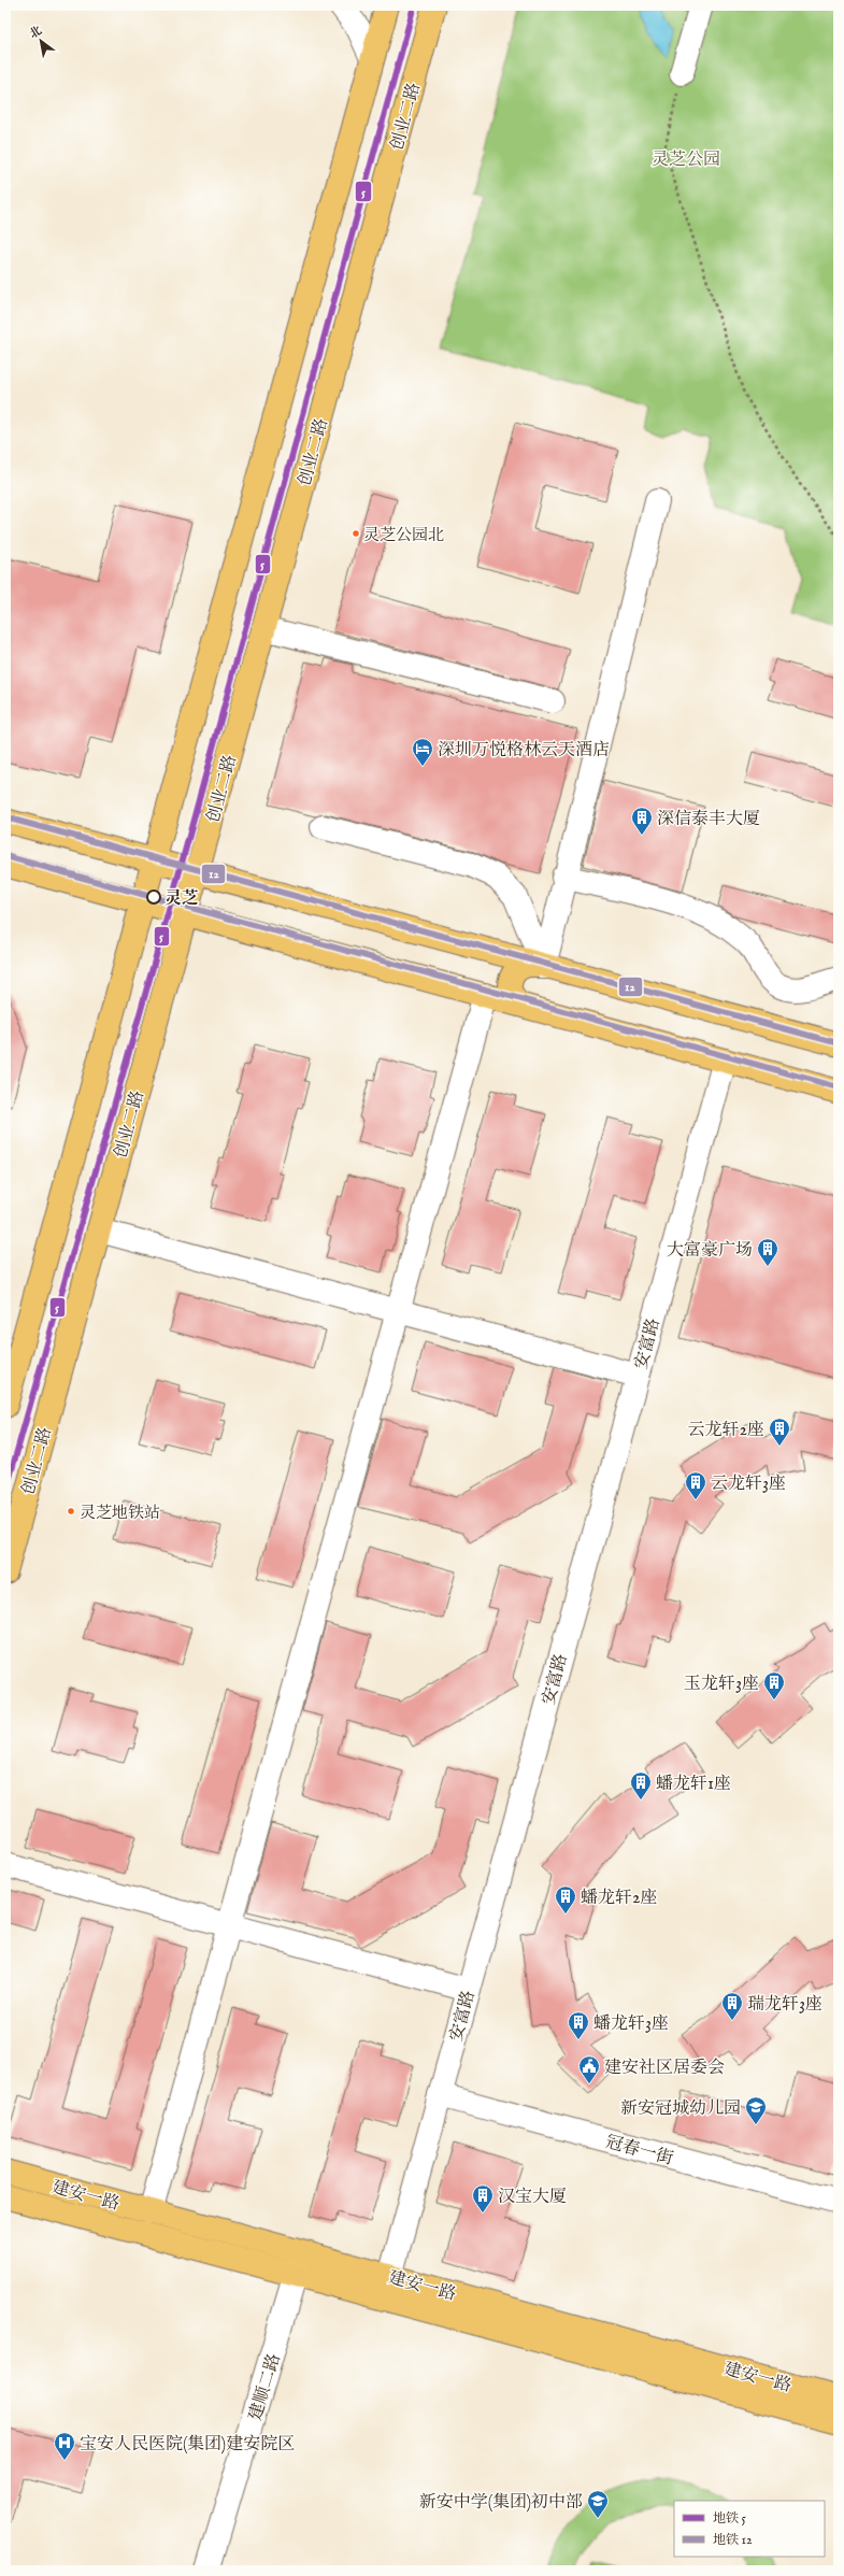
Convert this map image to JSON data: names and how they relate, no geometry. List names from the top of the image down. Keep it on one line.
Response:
{"streets":{"main road":["创业二路","建安一路"],"street":["安富路","冠春一街","建顺二路"]},"crossings":[["安富路","冠春一街"],["安富路","建安一路"],["建安一路","建顺二路"]],"parks":["灵芝公园"],"places":{"other":["灵芝公园北","灵芝","灵芝地铁站"],"hotel":["深圳万悦格林云天酒店"],"building":["深信泰丰大厦","大富豪广场","云龙轩2座","云龙轩3座","玉龙轩3座","蟠龙轩1座","蟠龙轩2座","瑞龙轩3座","蟠龙轩3座","汉宝大厦"],"public building":["建安社区居委会"],"school or university":["新安冠城幼儿园","新安中学(集团)初中部"],"hospital":["宝安人民医院(集团)建安院区"]},"lines":["metro line 5","metro line 12"],"legend":["地铁 5","地铁 12"],"north":"top left"}
